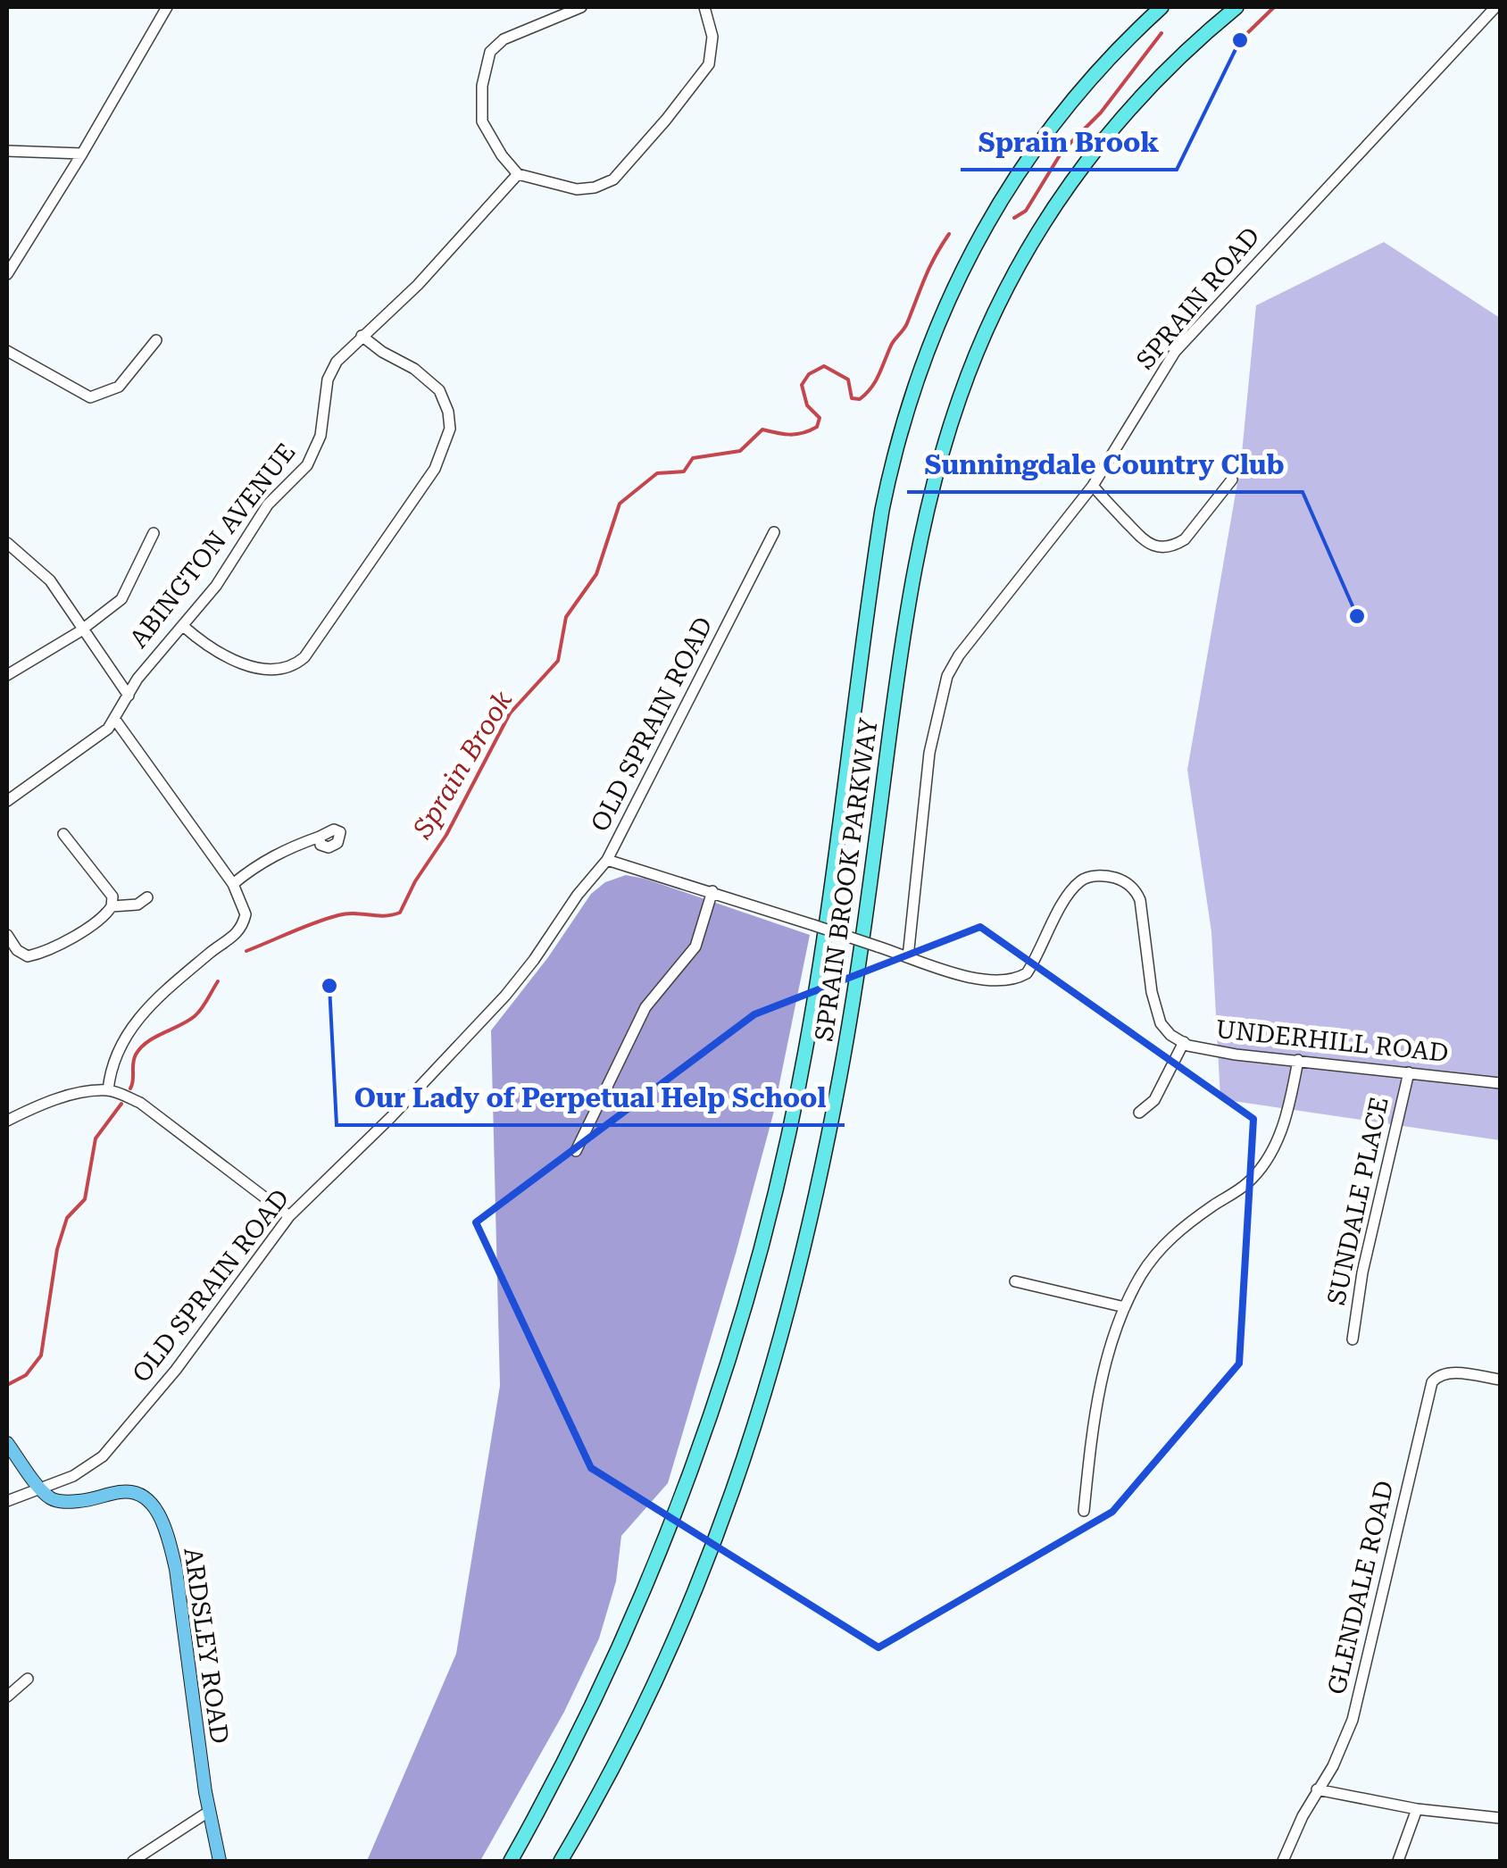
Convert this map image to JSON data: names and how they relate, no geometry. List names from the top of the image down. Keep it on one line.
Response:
{"streets":{"highway":["SPRAIN BROOK PARKWAY"],"main road":["ARDSLEY ROAD"],"street":["SPRAIN ROAD","ABINGTON AVENUE","OLD SPRAIN ROAD","UNDERHILL ROAD","SUNDALE PLACE","GLENDALE ROAD"]},"crossings":[["SPRAIN ROAD","UNDERHILL ROAD"],["OLD SPRAIN ROAD","UNDERHILL ROAD"],["OLD SPRAIN ROAD","ARDSLEY ROAD"],["UNDERHILL ROAD","SUNDALE PLACE"]],"water":["Sprain Brook"],"places":["Sprain Brook","Sunningdale Country Club","Our Lady of Perpetual Help School"]}
